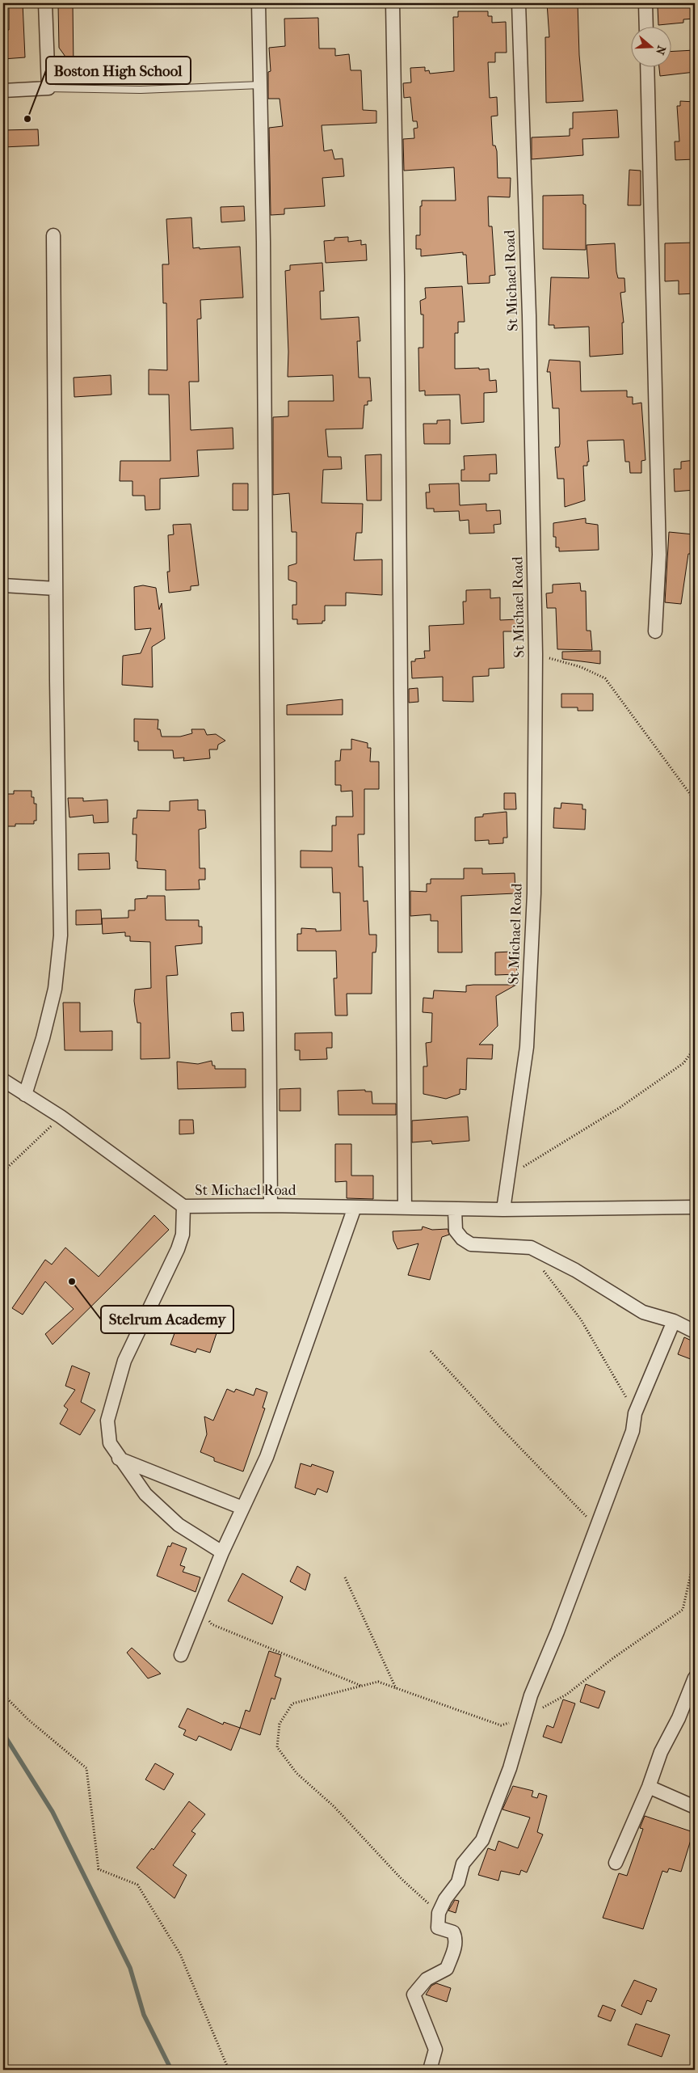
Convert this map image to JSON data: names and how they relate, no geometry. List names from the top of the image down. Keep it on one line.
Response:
{"streets":{"street":["St Michael Road"]},"places":["Boston High School","Stelrum Academy"],"north":"right"}
